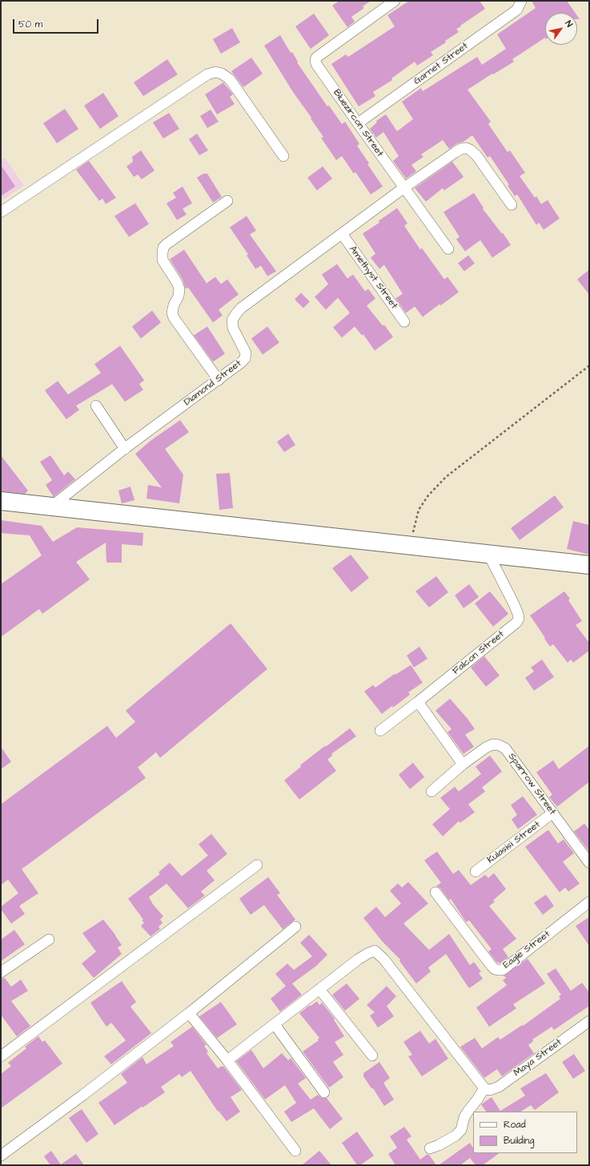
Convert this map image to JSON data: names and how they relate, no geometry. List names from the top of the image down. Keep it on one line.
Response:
{"streets":{"street":["Garnet Street","Bluezircon Street","Amethyst Street","Diamond Street","Falcon Street","Sparrow Street","Kulasisi Street","Eagle Street","Maya Street"]},"crossings":[["Garnet Street","Bluezircon Street"],["Bluezircon Street","Diamond Street"],["Amethyst Street","Diamond Street"],["Sparrow Street","Kulasisi Street"]],"legend":["Road","Building"],"scale_bar":"50 m","north":"top right"}
